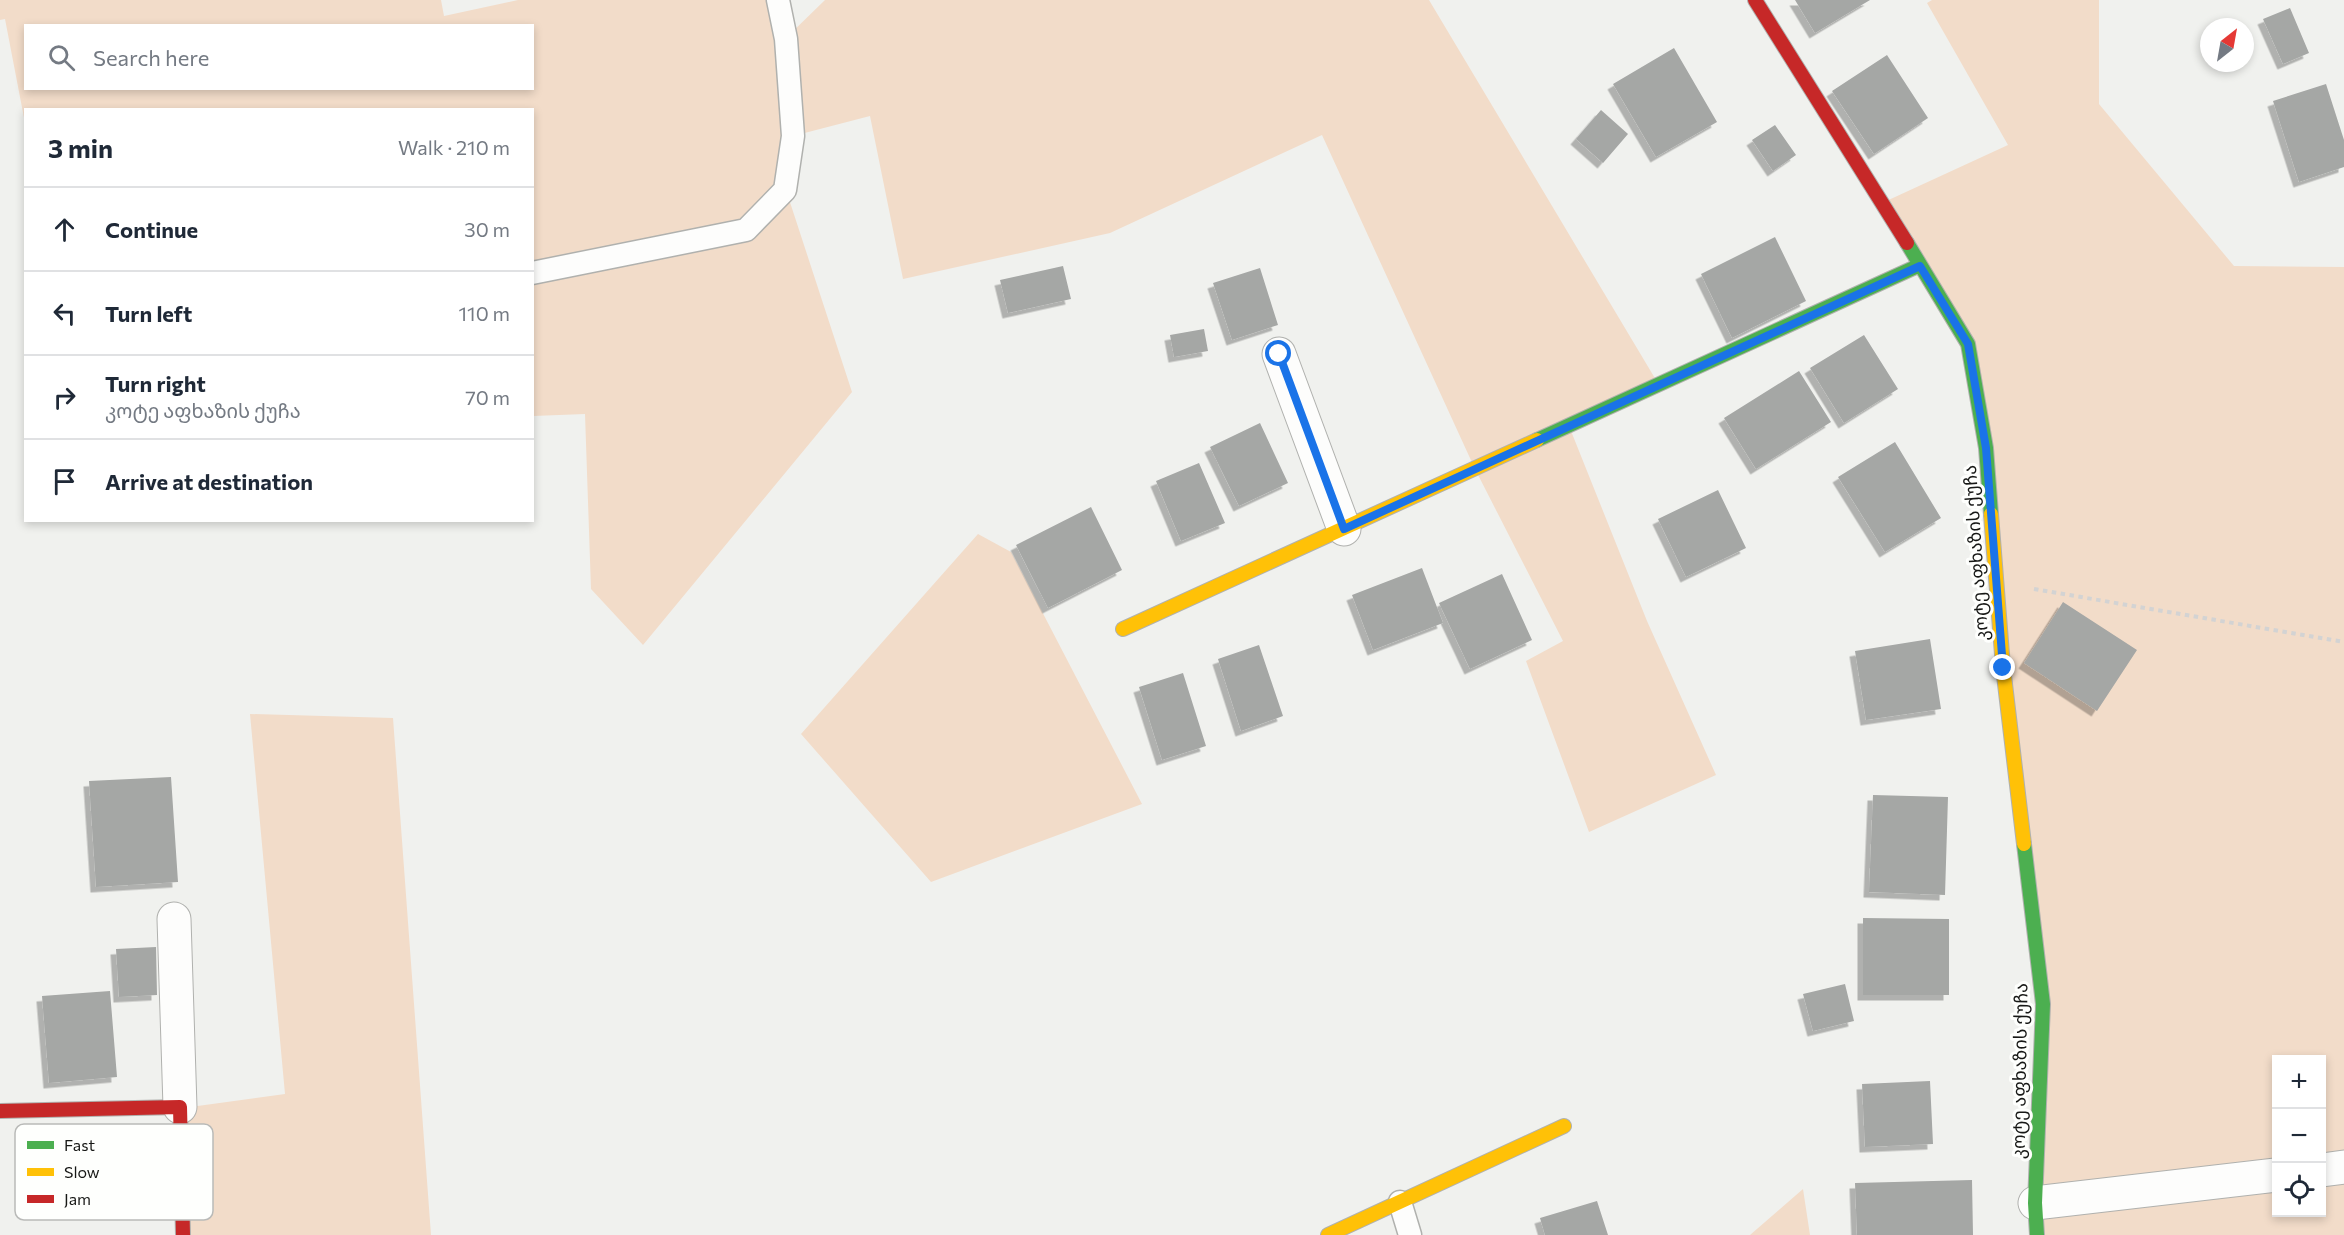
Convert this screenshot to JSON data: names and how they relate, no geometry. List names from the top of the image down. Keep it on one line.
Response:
{"streets":{"street":["კოტე აფხაზის ქუჩა"]},"legend":["Fast","Slow","Jam"],"north":"top right","page":{"search":"Search here","heading":["3 min","Walk · 210 m"],"list":[["Continue","30 m"],["Turn left","110 m"],["Turn right","კოტე აფხაზის ქუჩა","70 m"],"Arrive at destination"],"map_buttons":["+","−"]}}
